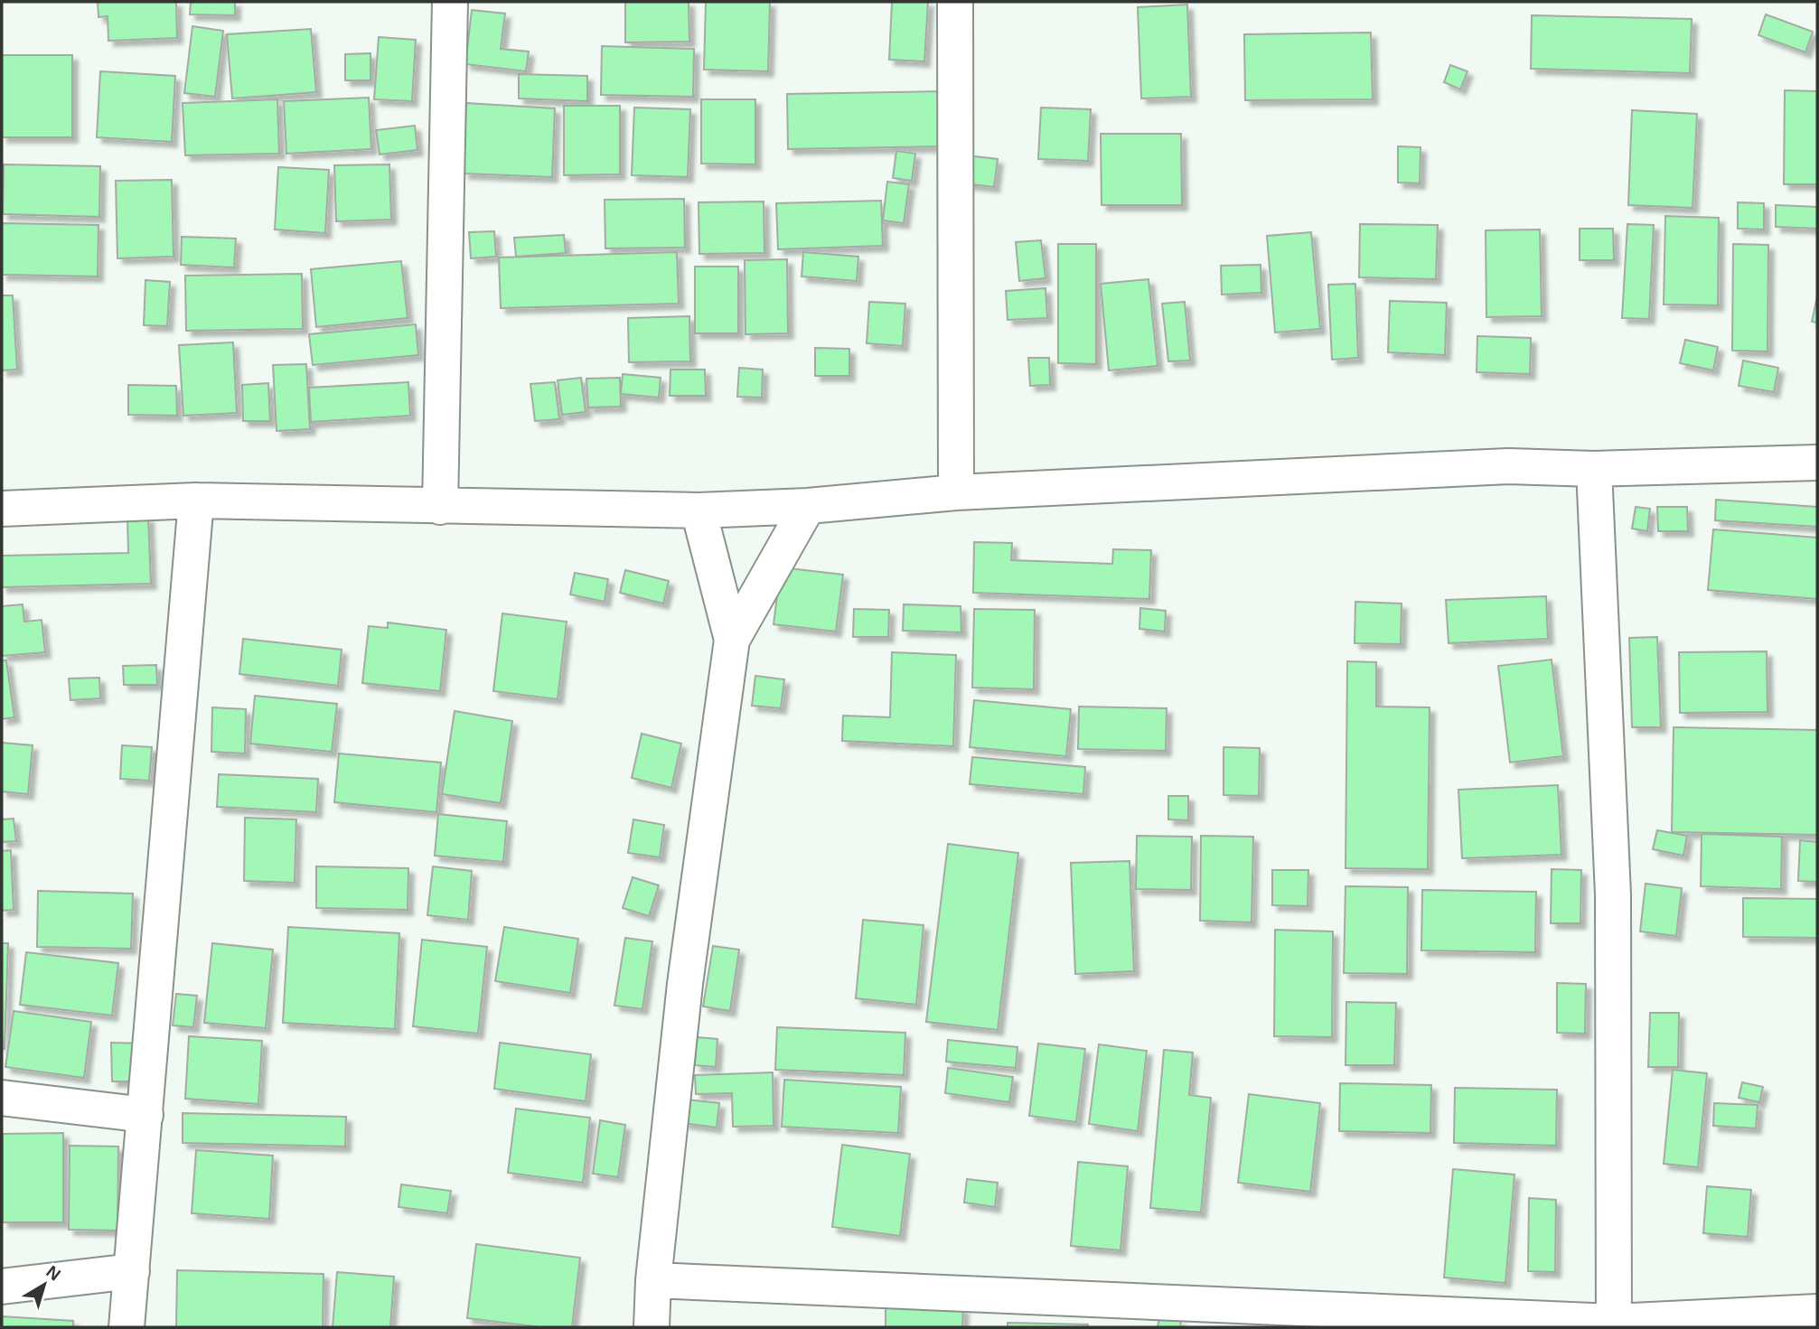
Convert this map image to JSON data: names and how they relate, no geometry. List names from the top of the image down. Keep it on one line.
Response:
{"north":"top right"}
